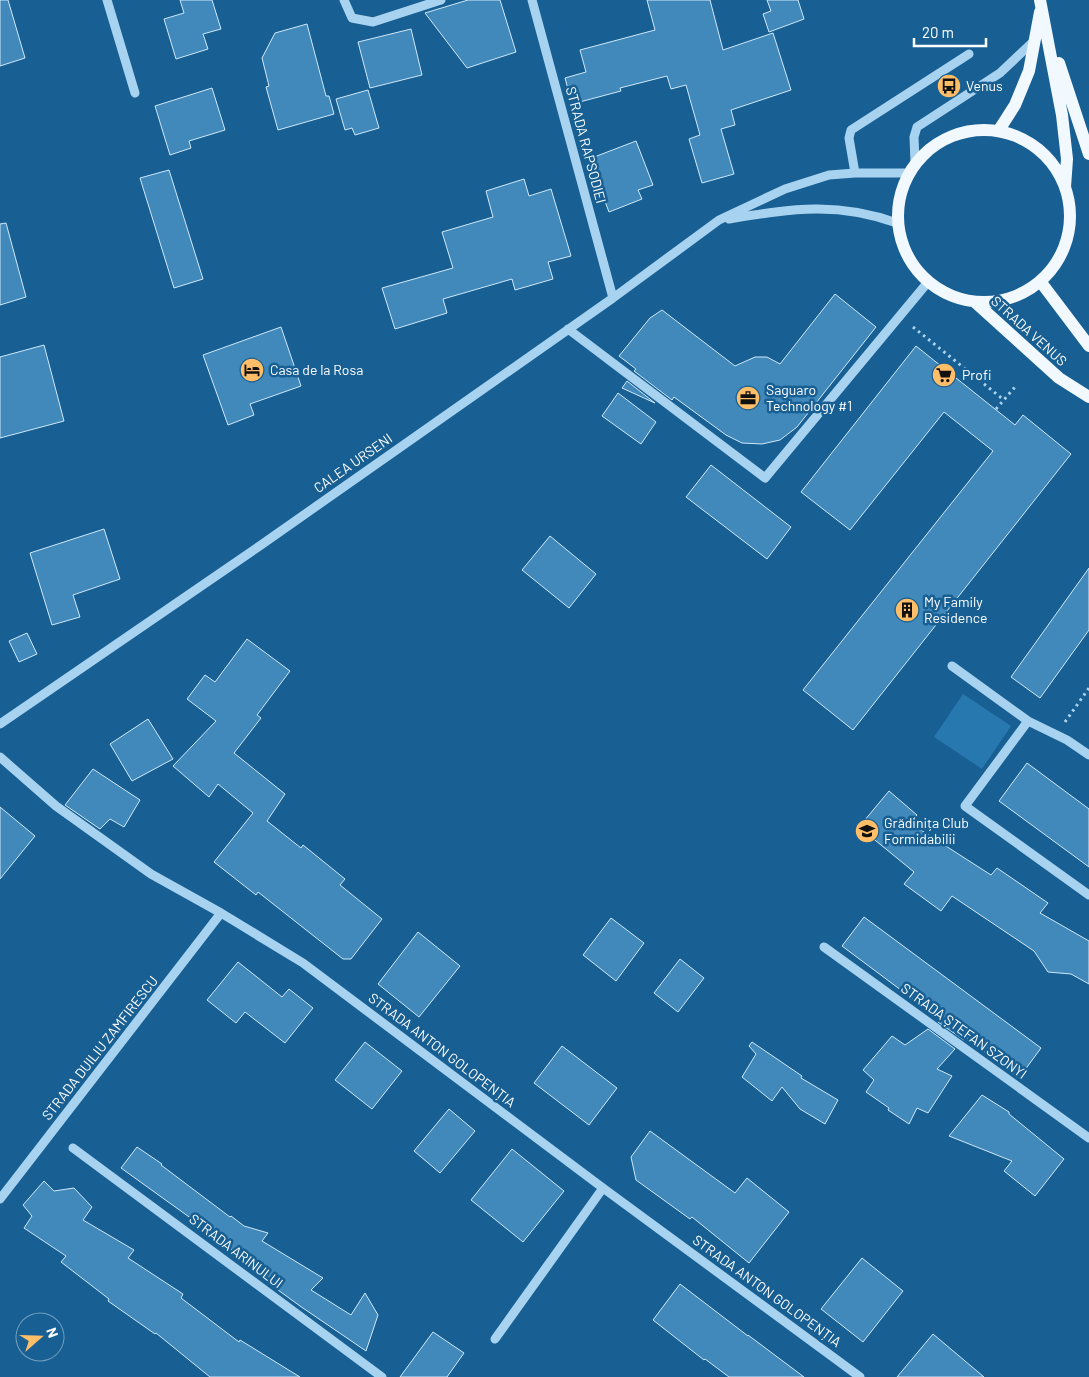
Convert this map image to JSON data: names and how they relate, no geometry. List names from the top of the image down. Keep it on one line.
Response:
{"streets":{"main road":["STRADA VENUS"],"street":["STRADA RAPSODIEI","CALEA URSENI","STRADA ȘTEFAN SZONYI","STRADA DUILIU ZAMFIRESCU","STRADA ANTON GOLOPENȚIA","STRADA ARINULUI"]},"crossings":[["STRADA RAPSODIEI","CALEA URSENI"],["STRADA VENUS","CALEA URSENI"],["STRADA DUILIU ZAMFIRESCU","STRADA ANTON GOLOPENȚIA"]],"places":{"bus stop":["Venus"],"hotel":["Casa de la Rosa"],"supermarket":["Profi"],"office":["Saguaro Technology #1"],"building":["My Family Residence"],"school or university":["Grădinița Club Formidabilii"]},"scale_bar":"20 m","north":"right"}
